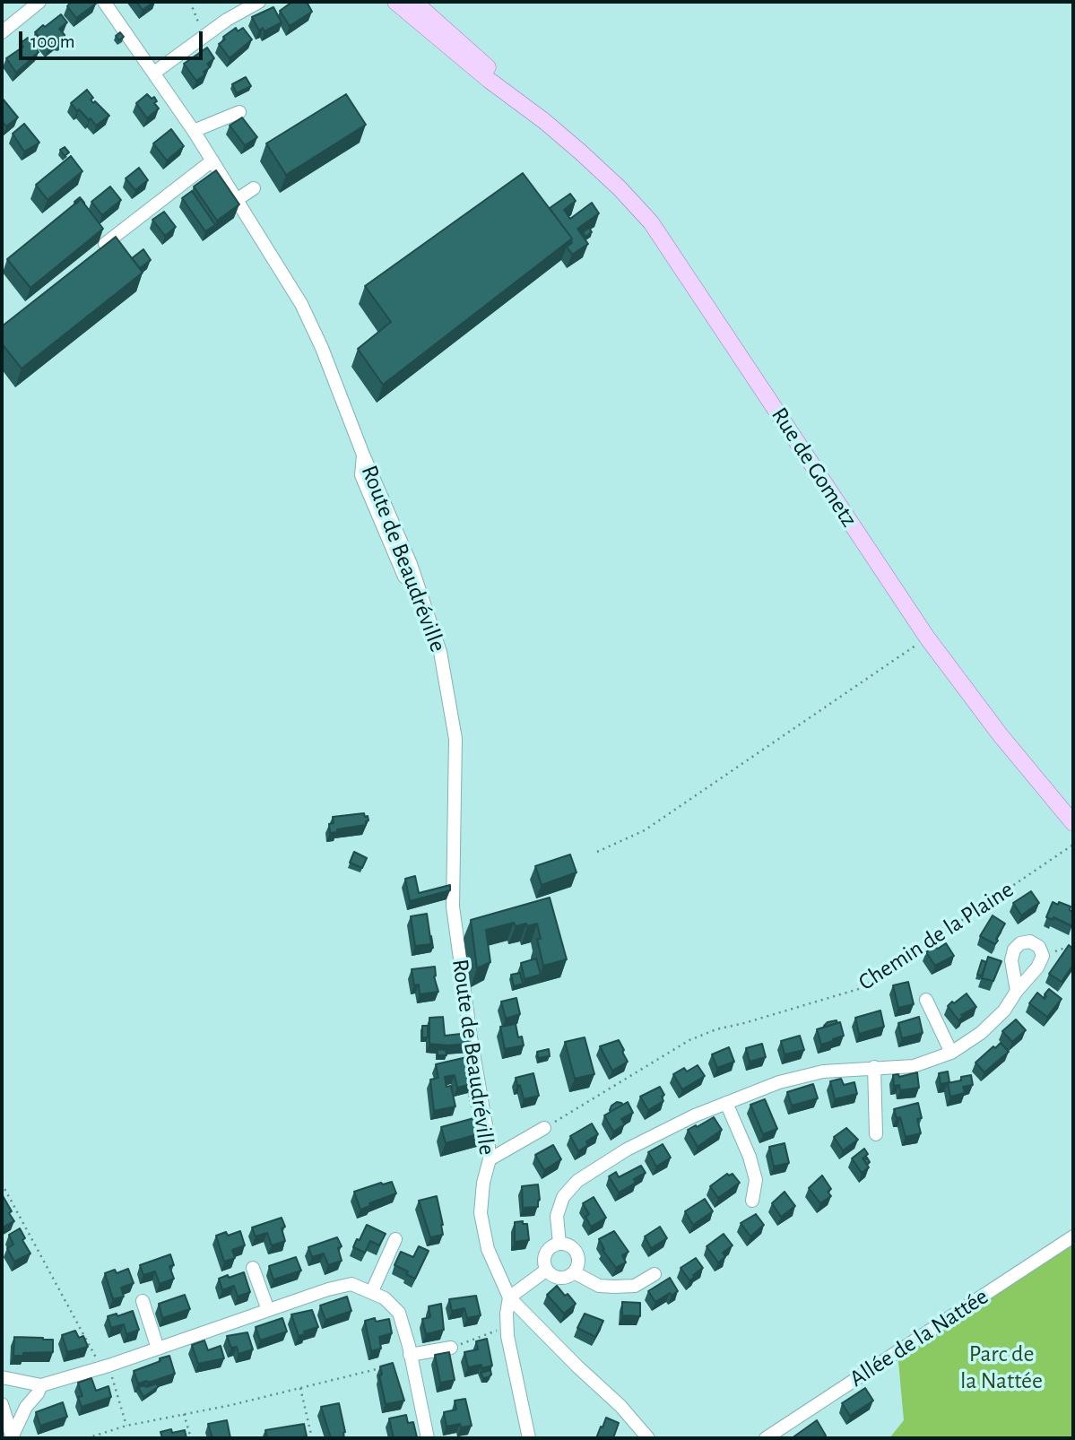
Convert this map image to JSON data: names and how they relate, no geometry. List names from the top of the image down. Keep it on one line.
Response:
{"streets":{"main road":["Rue de Gometz"],"street":["Route de Beaudréville","Allée de la Nattée"],"path":["Chemin de la Plaine"]},"parks":["Parc de la Nattée"],"scale_bar":"100 m"}
